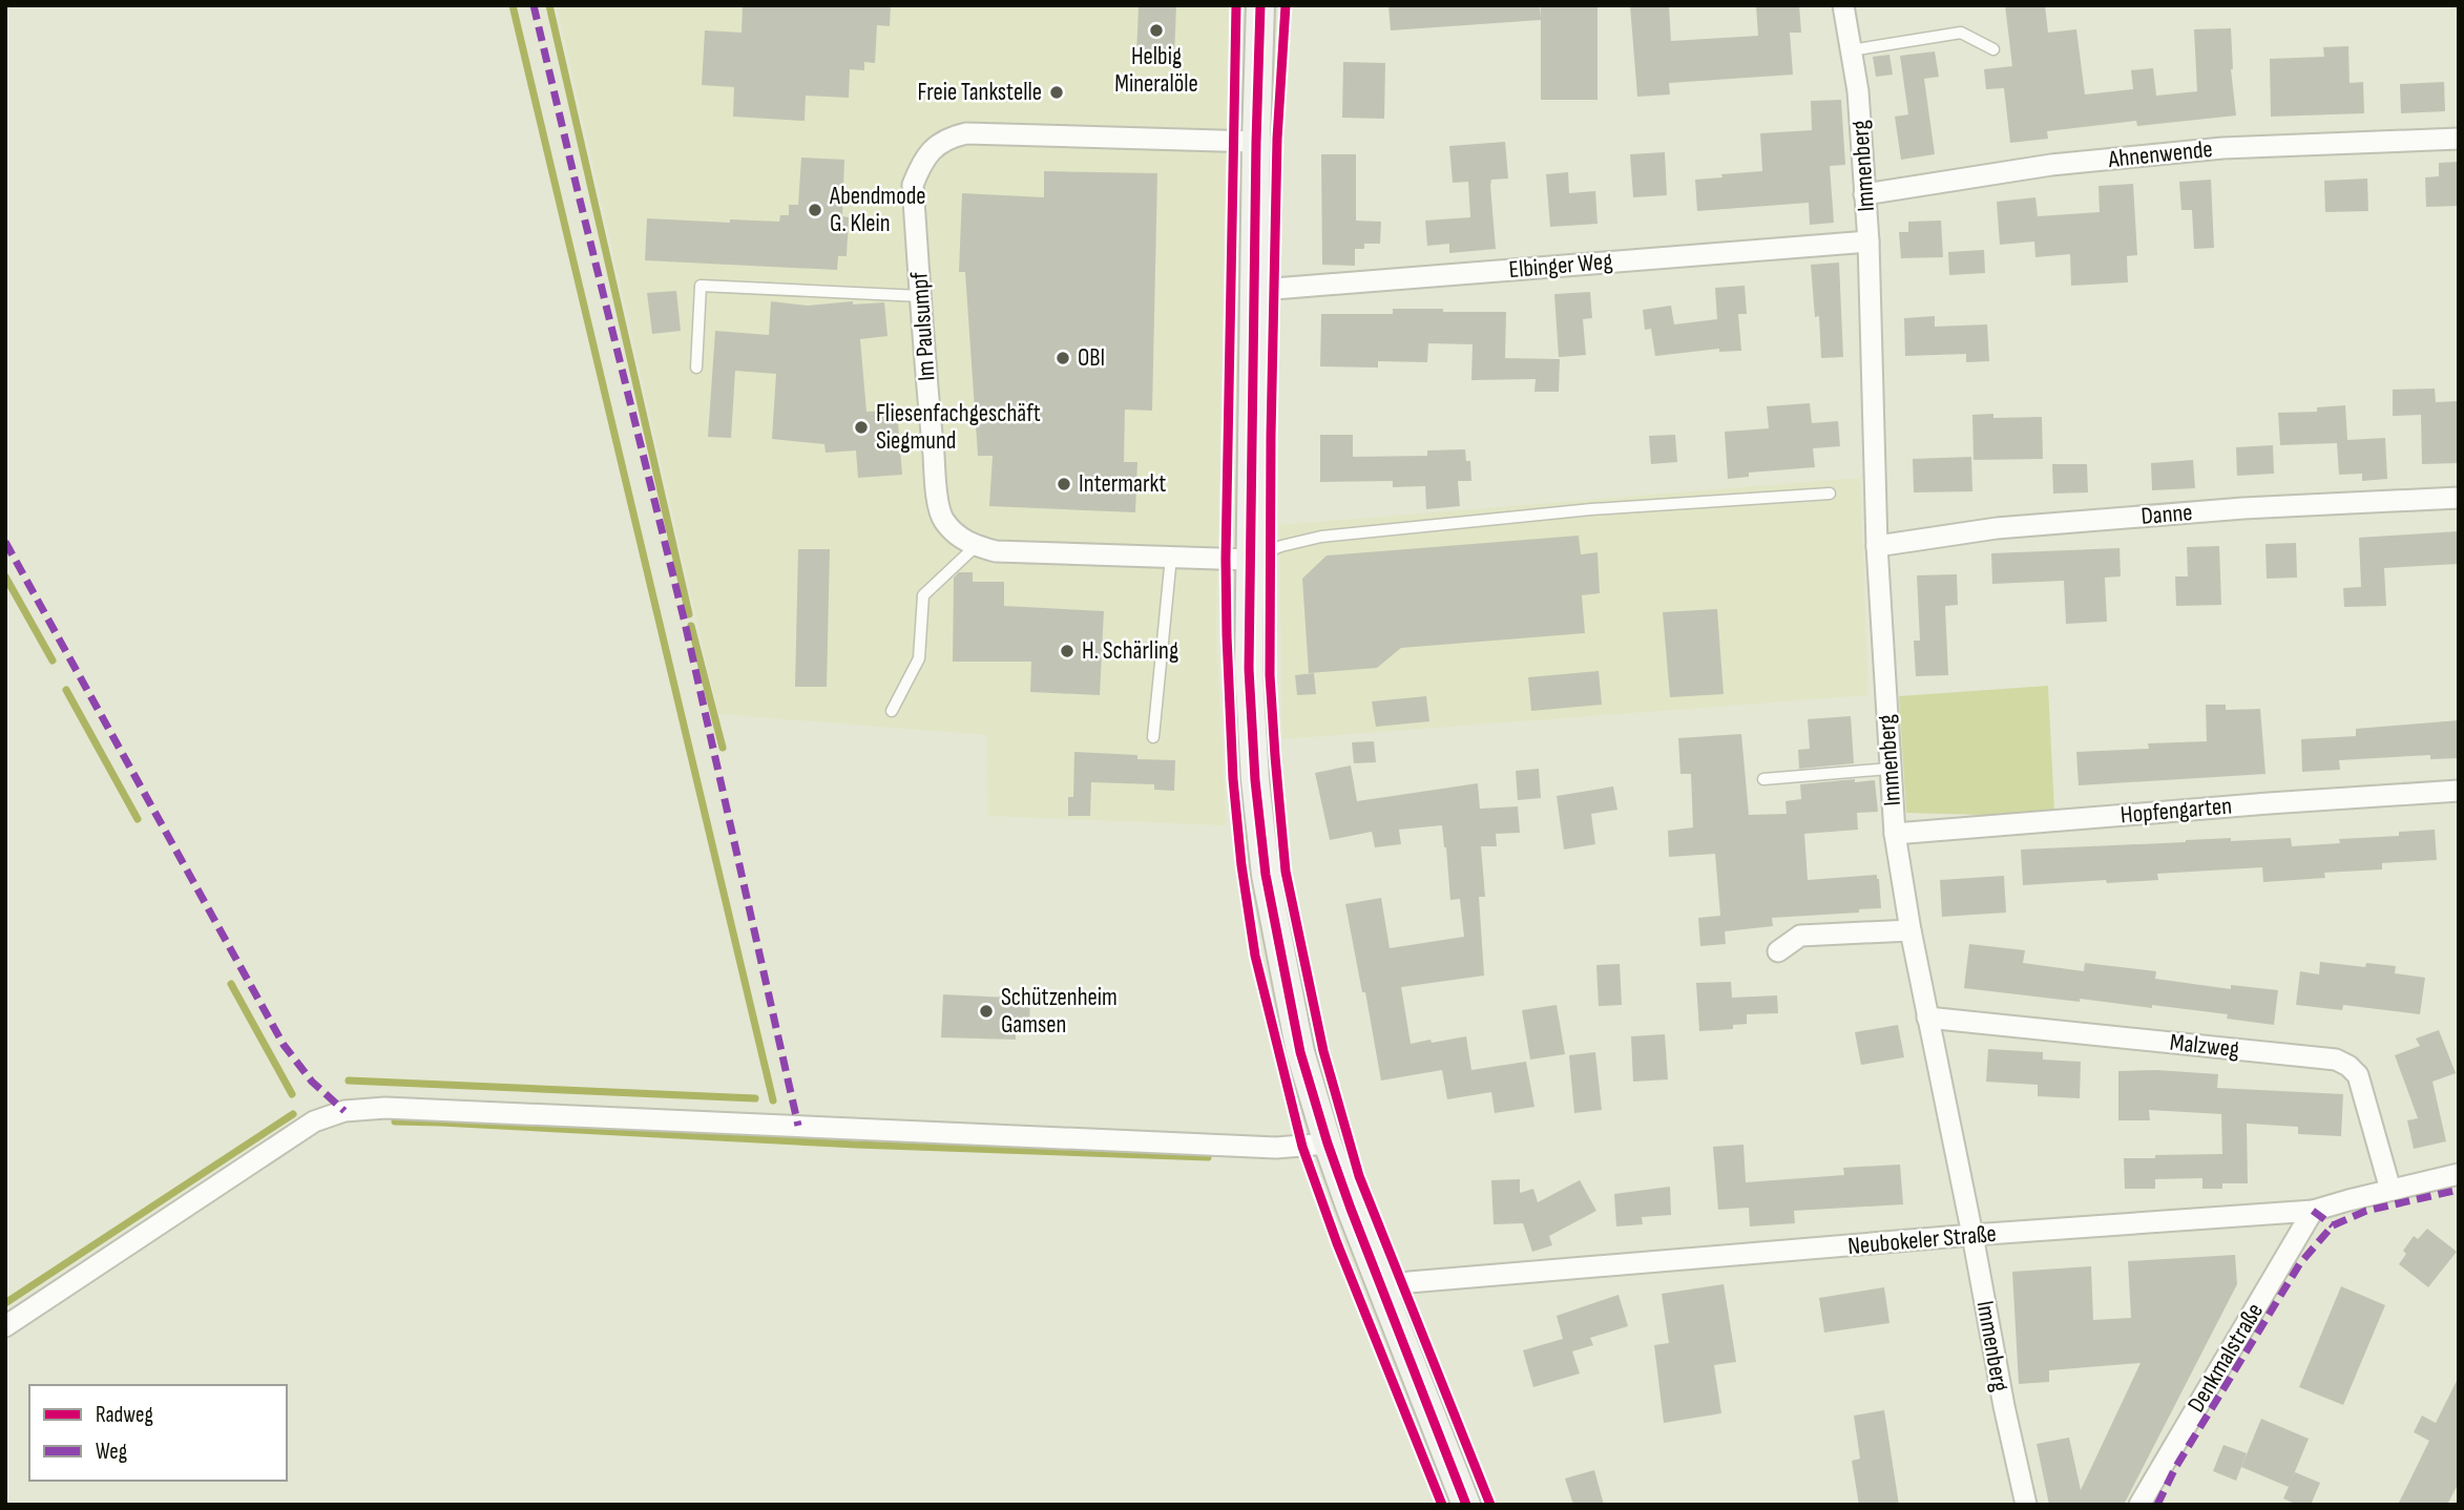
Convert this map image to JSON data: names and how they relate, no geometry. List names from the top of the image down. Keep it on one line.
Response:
{"streets":{"street":["Ahnenwende","Immenberg","Elbinger Weg","Im Paulsumpf","Danne","Hopfengarten","Malzweg","Neubokeler Straße","Denkmalstraße"]},"crossings":[["Ahnenwende","Immenberg"],["Immenberg","Elbinger Weg"],["Immenberg","Danne"],["Immenberg","Hopfengarten"],["Immenberg","Malzweg"],["Immenberg","Neubokeler Straße"],["Malzweg","Neubokeler Straße"],["Neubokeler Straße","Denkmalstraße"]],"places":["Helbig Mineralöle","Freie Tankstelle","Abendmode G. Klein","OBI","Fliesenfachgeschäft Siegmund","Intermarkt","H. Schärling","Schützenheim Gamsen"],"legend":["Radweg","Weg"]}
